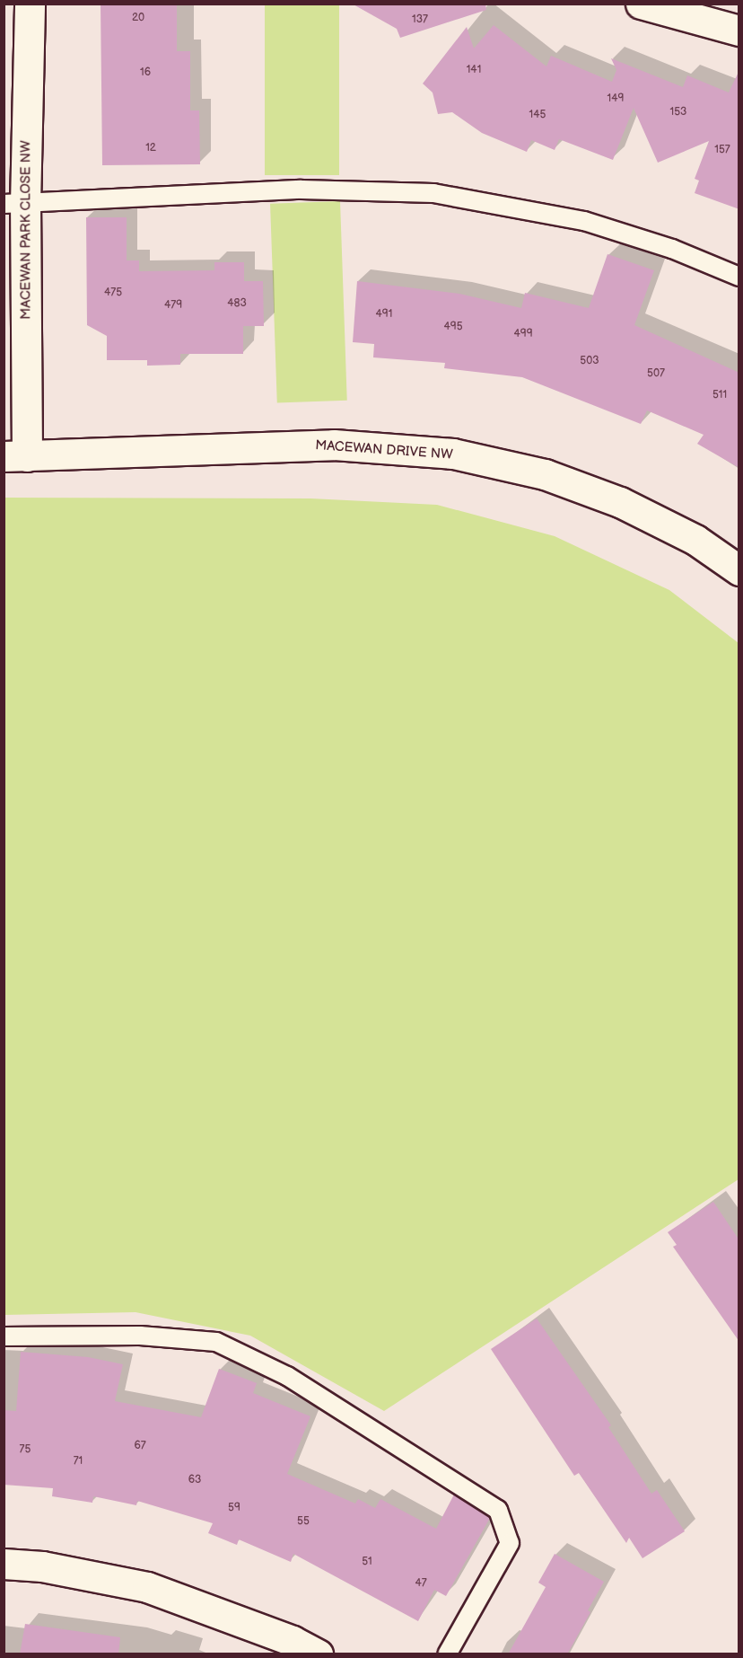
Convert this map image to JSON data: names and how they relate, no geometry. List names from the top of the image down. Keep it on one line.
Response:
{"streets":{"street":["MACEWAN PARK CLOSE NW","MACEWAN DRIVE NW"]},"crossings":[["MACEWAN PARK CLOSE NW","MACEWAN DRIVE NW"]],"house_numbers":["20","137","141","16","149","153","145","12","157","475","483","479","491","495","499","503","507","511","67","75","71","63","59","55","51","47"]}
